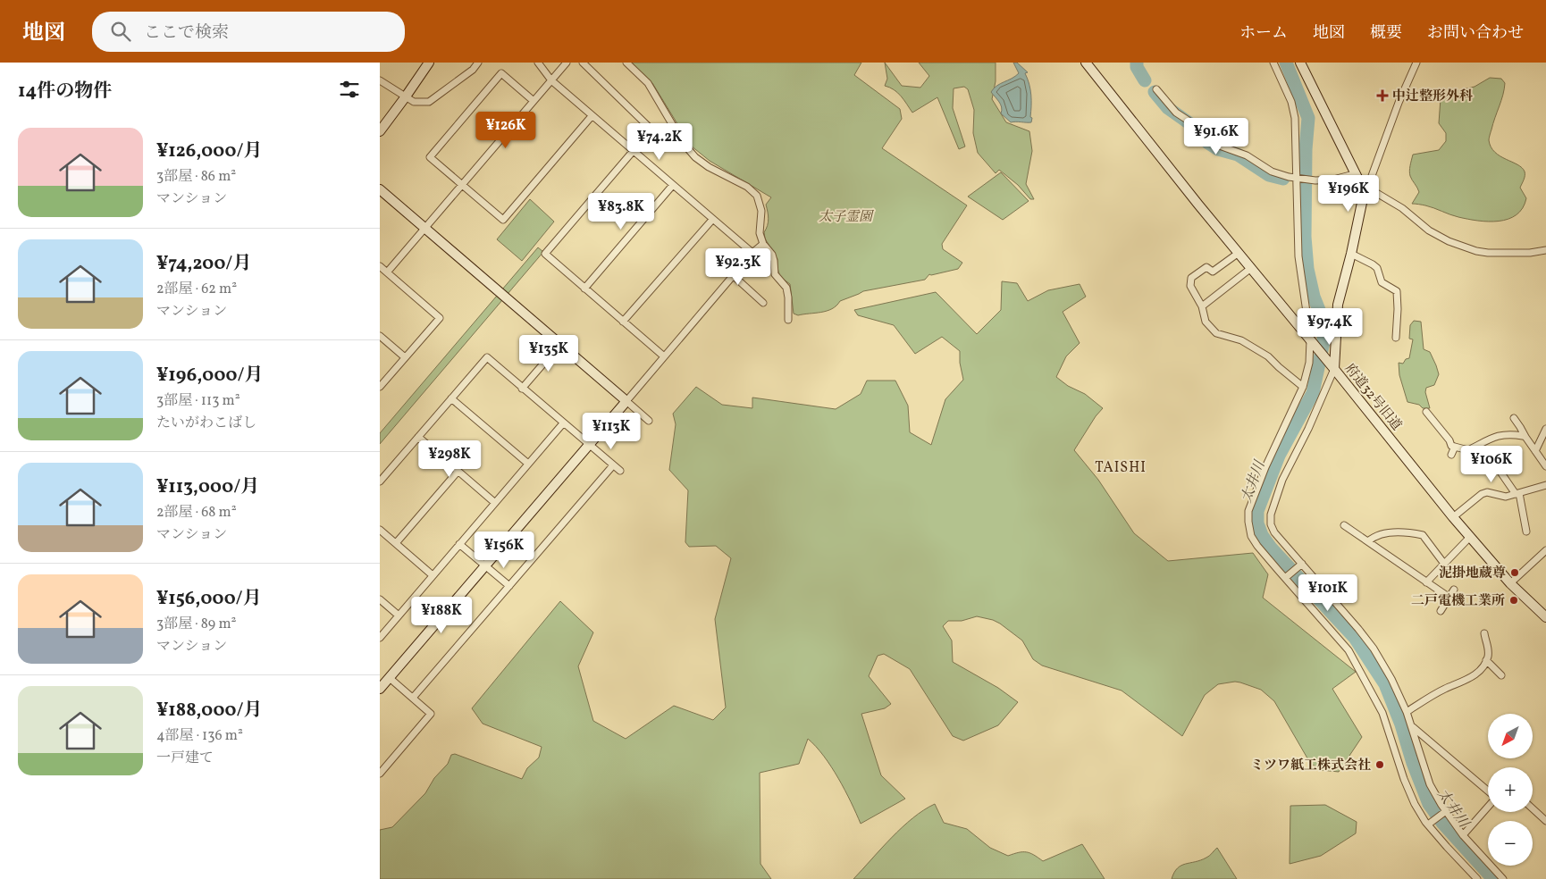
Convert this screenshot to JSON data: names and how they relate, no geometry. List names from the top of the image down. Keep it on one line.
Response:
{"streets":{"street":["府道32号旧道"]},"districts":["TAISHI"],"water":["太井川"],"parks":["太子霊園"],"places":{"health":["中辻整形外科"],"other":["泥掛地蔵尊","二戸電機工業所","ミツワ紙工株式会社"]},"north":"bottom left","page":{"header":"地図","search":"ここで検索","nav":["ホーム","地図","概要","お問い合わせ"],"heading":"14件の物件","price":["¥126K","¥91.6K","¥74.2K","¥196K","¥83.8K","¥92.3K","¥97.4K","¥135K","¥113K","¥298K","¥106K","¥156K","¥101K","¥188K"],"list":[{"name":"¥126,000/月","note":"3部屋 · 86 m² · マンション"},{"name":"¥74,200/月","note":"2部屋 · 62 m² · マンション"},{"name":"¥196,000/月","note":"3部屋 · 113 m² · たいがわこばし"},{"name":"¥113,000/月","note":"2部屋 · 68 m² · マンション"},{"name":"¥156,000/月","note":"3部屋 · 89 m² · マンション"},{"name":"¥188,000/月","note":"4部屋 · 136 m² · 一戸建て"}],"map_buttons":["+","−"]}}
